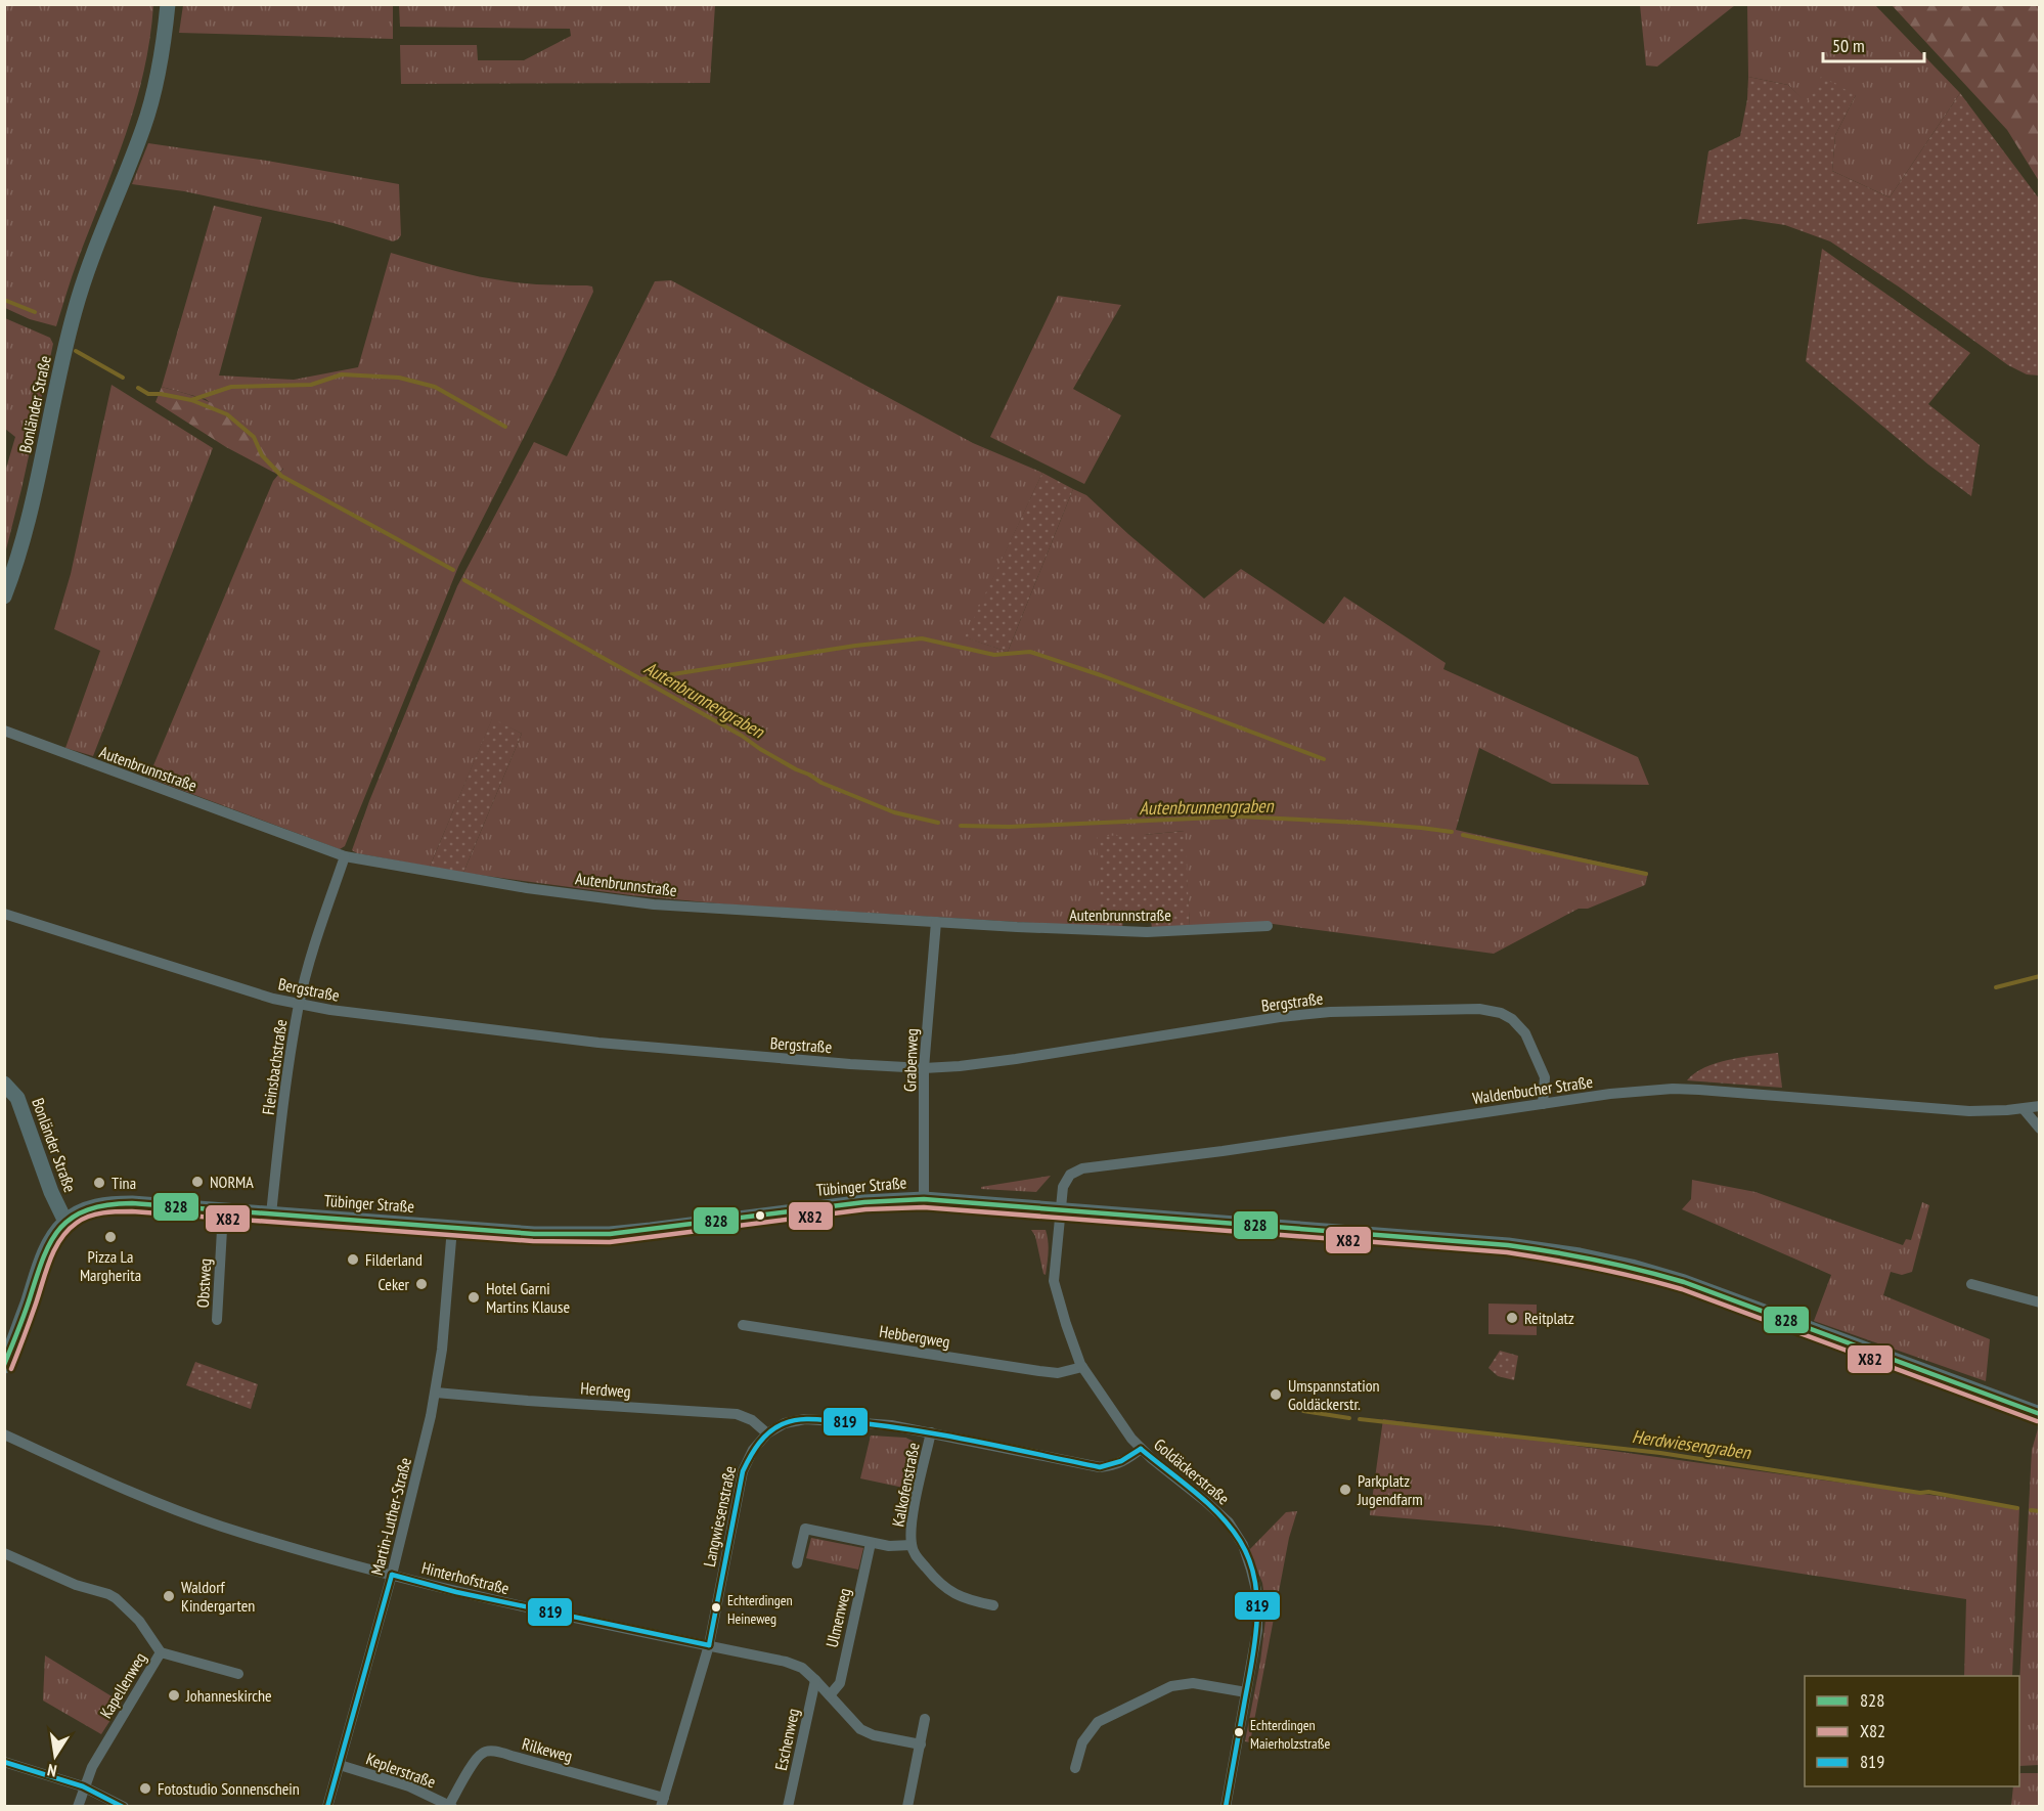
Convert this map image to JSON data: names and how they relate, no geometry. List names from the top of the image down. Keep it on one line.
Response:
{"streets":{"main road":["Bonländer Straße","Tübinger Straße"],"street":["Autenbrunnstraße","Bergstraße","Grabenweg","Fleinsbachstraße","Waldenbucher Straße","Obstweg","Hebbergweg","Herdweg","Goldäckerstraße","Kalkofenstraße","Martin-Luther-Straße","Langwiesenstraße","Hinterhofstraße","Ulmenweg","Kapellenweg","Eschenweg","Rilkeweg","Keplerstraße"]},"crossings":[["Bonländer Straße","Tübinger Straße"],["Autenbrunnstraße","Grabenweg"],["Autenbrunnstraße","Fleinsbachstraße"],["Bergstraße","Grabenweg"],["Bergstraße","Fleinsbachstraße"],["Bergstraße","Waldenbucher Straße"],["Grabenweg","Tübinger Straße"],["Fleinsbachstraße","Tübinger Straße"],["Waldenbucher Straße","Tübinger Straße"],["Waldenbucher Straße","Goldäckerstraße"],["Tübinger Straße","Obstweg"],["Tübinger Straße","Goldäckerstraße"],["Tübinger Straße","Martin-Luther-Straße"],["Hebbergweg","Goldäckerstraße"],["Herdweg","Martin-Luther-Straße"],["Herdweg","Langwiesenstraße"],["Goldäckerstraße","Langwiesenstraße"],["Kalkofenstraße","Langwiesenstraße"],["Martin-Luther-Straße","Hinterhofstraße"],["Martin-Luther-Straße","Keplerstraße"],["Langwiesenstraße","Hinterhofstraße"],["Langwiesenstraße","Rilkeweg"],["Hinterhofstraße","Ulmenweg"],["Hinterhofstraße","Eschenweg"],["Rilkeweg","Keplerstraße"]],"water":["Autenbrunnengraben","Herdwiesengraben"],"places":["NORMA","Tina","Pizza La Margherita","Filderland","Ceker","Hotel Garni Martins Klause","Reitplatz","Umspannstation Goldäckerstr.","Parkplatz Jugendfarm","Waldorf Kindergarten","Echterdingen Heineweg","Johanneskirche","Echterdingen Maierholzstraße","Fotostudio Sonnenschein"],"lines":["transit line 828","transit line X82","transit line 819"],"legend":["828","X82","819"],"scale_bar":"50 m","north":"bottom"}
